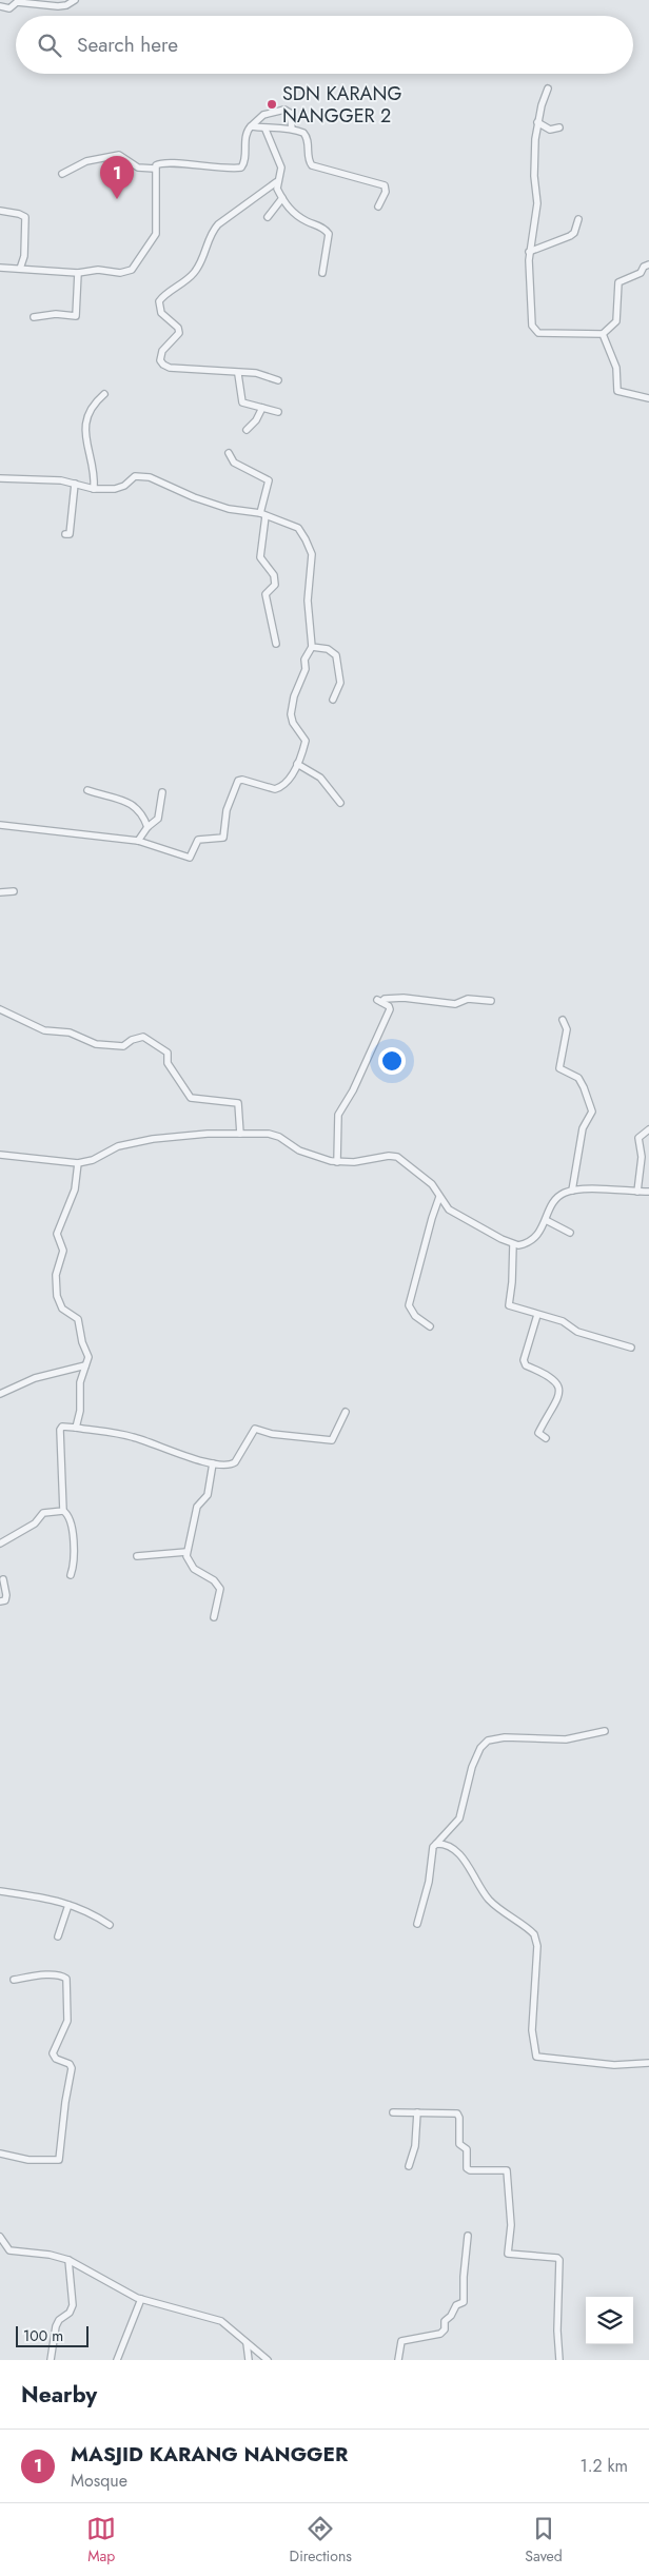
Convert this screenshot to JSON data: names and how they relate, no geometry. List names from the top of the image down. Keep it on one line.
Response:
{"places":["SDN KARANG NANGGER 2"],"scale_bar":"100 m","page":{"search":"Search here","pins":"1","scale":"100 m","heading":"Nearby","list":[{"mark":"1","name":"MASJID KARANG NANGGER","note":"Mosque","value":"1.2 km"}],"nav":["Map","Directions","Saved"]}}
